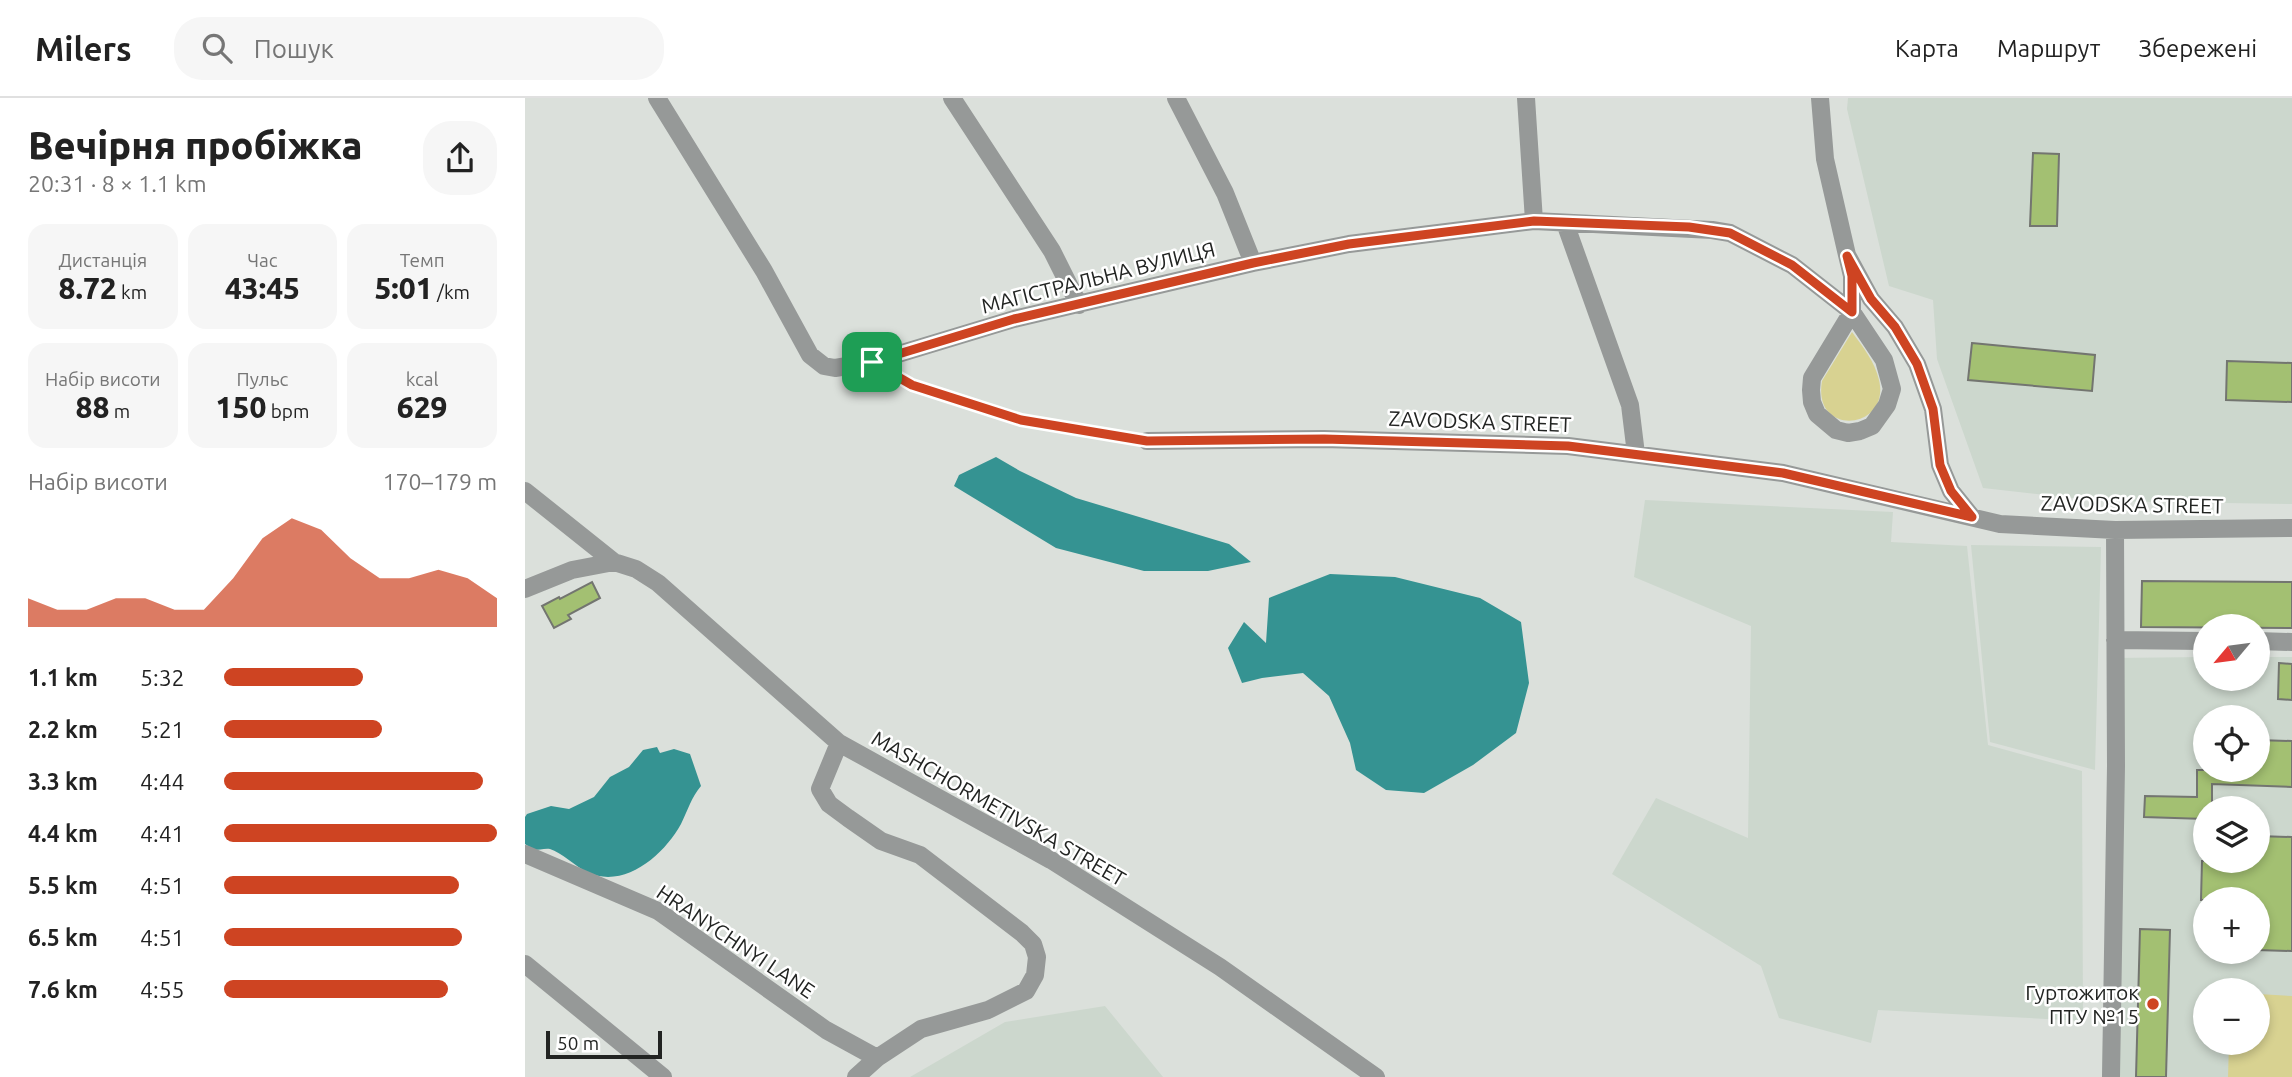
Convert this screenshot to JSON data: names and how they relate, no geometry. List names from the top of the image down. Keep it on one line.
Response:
{"streets":{"street":["МАГІСТРАЛЬНА ВУЛИЦЯ","ZAVODSKA STREET","MASHCHORMETIVSKA STREET","HRANYCHNYI LANE"]},"places":["Гуртожиток ПТУ №15"],"scale_bar":"50 m","north":"bottom left","page":{"header":"Milers","search":"Пошук","nav":["Карта","Маршрут","Збережені"],"heading":["Вечірня пробіжка","20:31 · 8 × 1.1 km"],"stats":[["Дистанція","8.72 km"],["Час","43:45"],["Темп","5:01 /km"],["Набір висоти","88 m"],["Пульс","150 bpm"],["kcal","629"]],"chart":["Набір висоти","170–179 m"],"map_buttons":["+","−"],"list":[{"name":"1.1 km","note":"5:32"},{"name":"2.2 km","note":"5:21"},{"name":"3.3 km","note":"4:44"},{"name":"4.4 km","note":"4:41"},{"name":"5.5 km","note":"4:51"},{"name":"6.5 km","note":"4:51"},{"name":"7.6 km","note":"4:55"}],"scale":"50 m"}}
